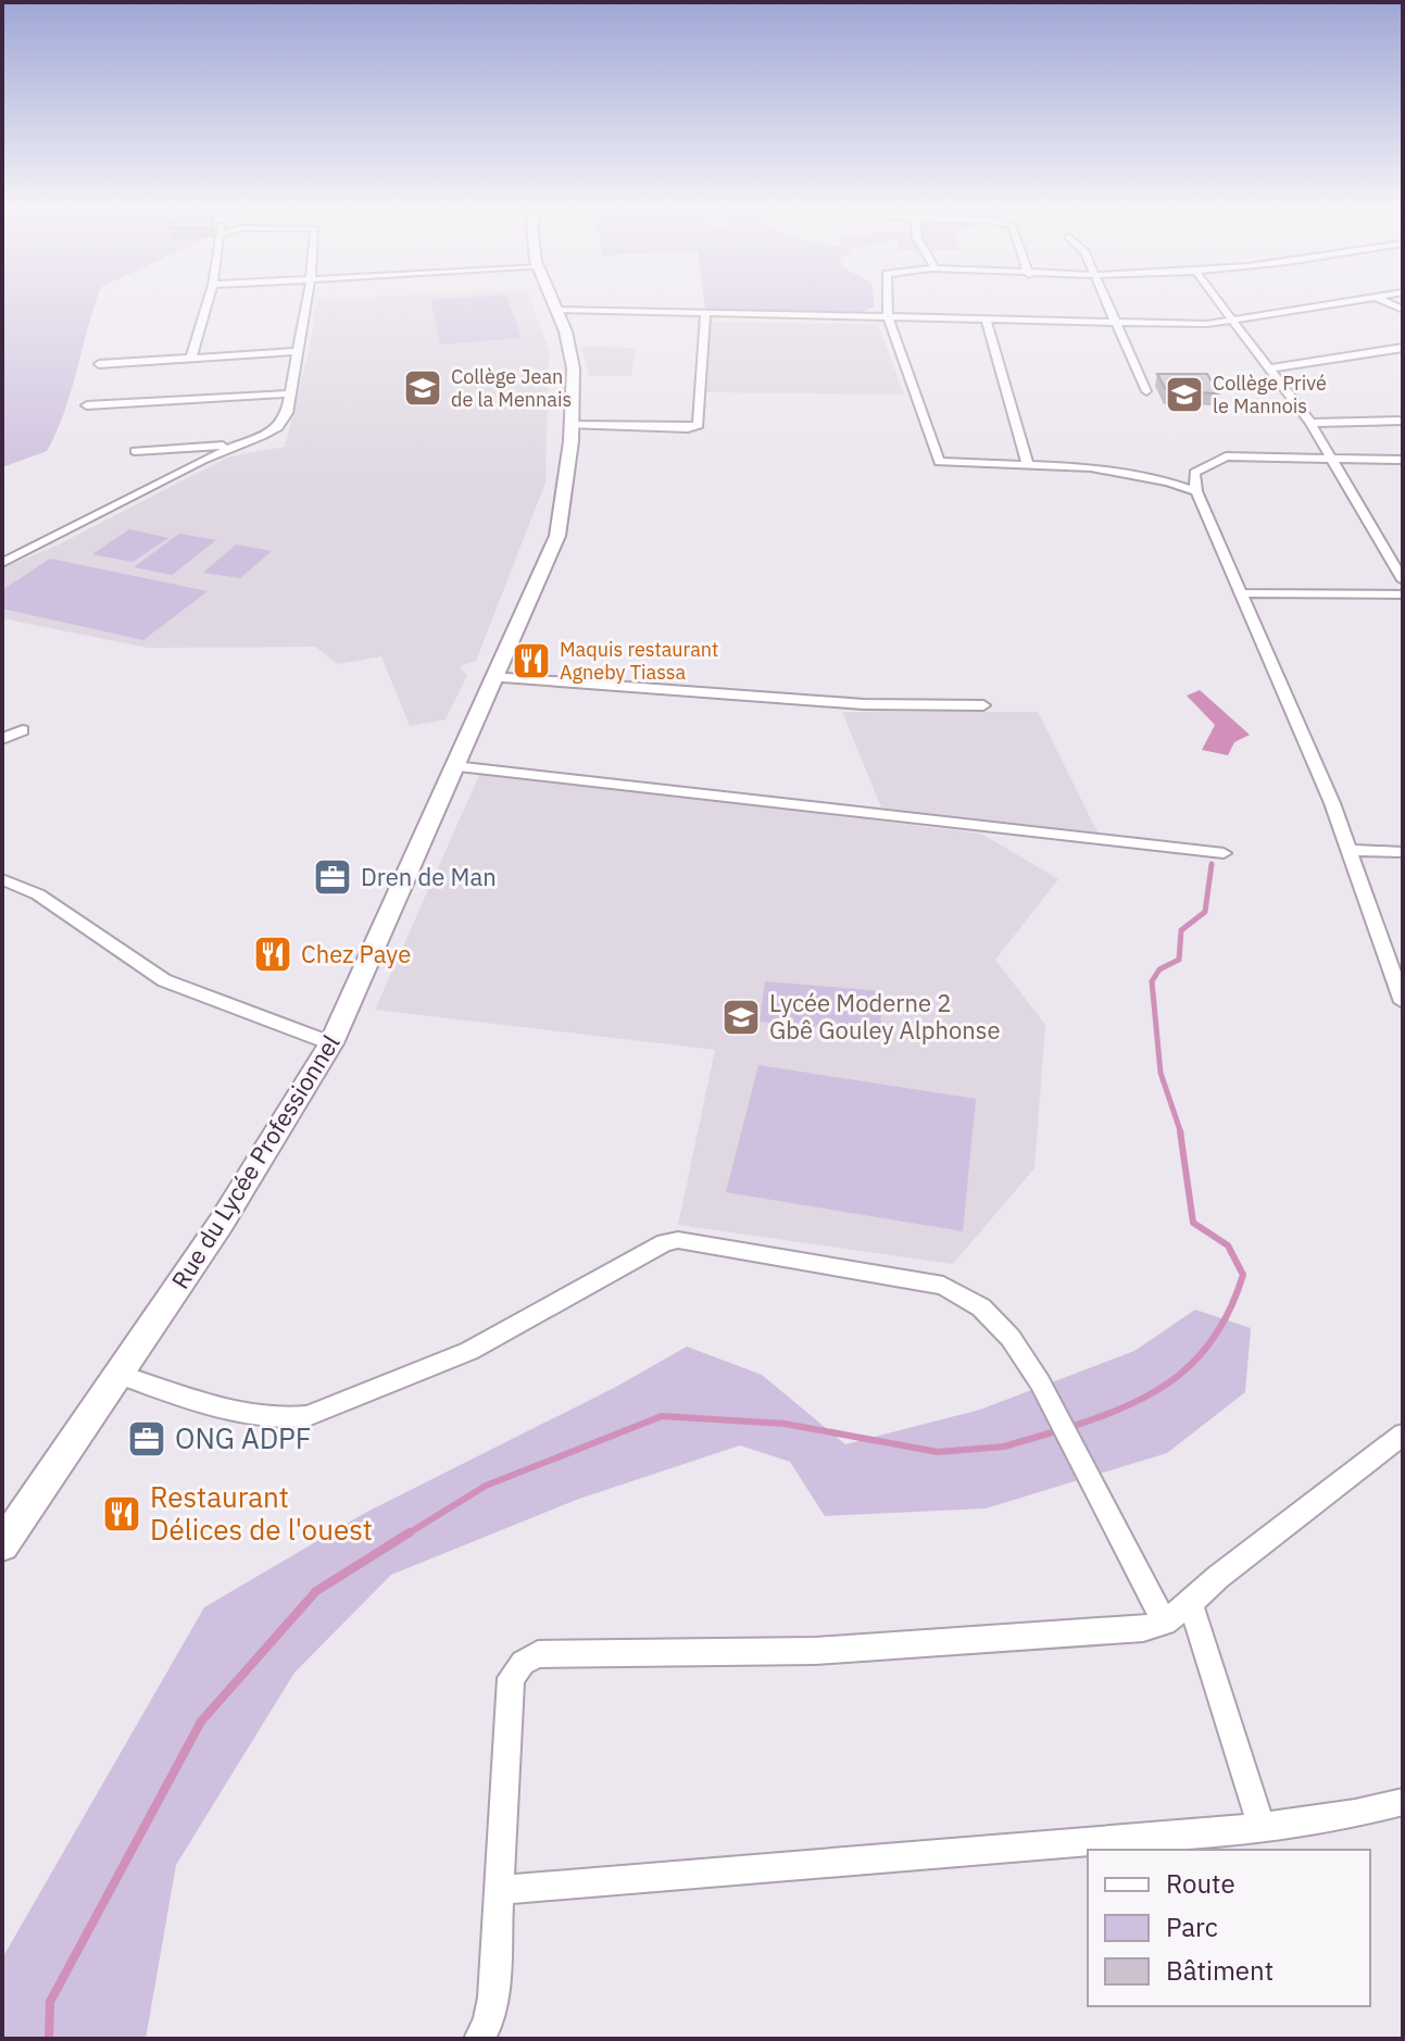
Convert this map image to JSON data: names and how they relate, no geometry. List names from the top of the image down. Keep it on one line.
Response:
{"streets":{"main road":["Rue du Lycée Professionnel"]},"places":{"school or university":["Collège Jean de la Mennais","Collège Privé le Mannois","Lycée Moderne 2 Gbê Gouley Alphonse"],"restaurant":["Maquis restaurant Agneby Tiassa","Chez Paye","Restaurant Délices de l'ouest"],"office":["Dren de Man","ONG ADPF"]},"legend":["Route","Parc","Bâtiment"]}
